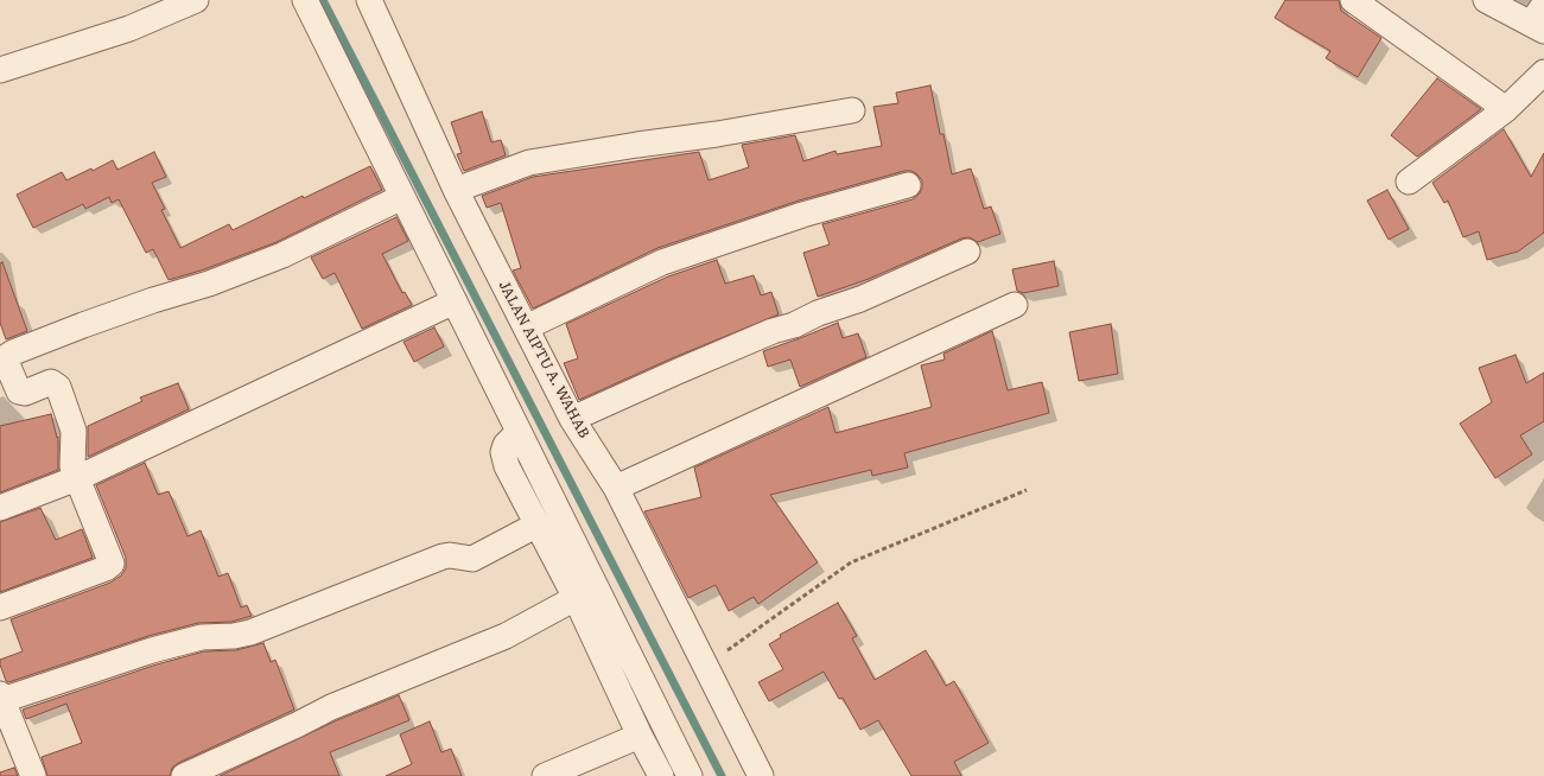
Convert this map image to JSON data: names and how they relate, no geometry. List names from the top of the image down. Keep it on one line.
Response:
{"streets":{"street":["JALAN AIPTU A. WAHAB"]}}
